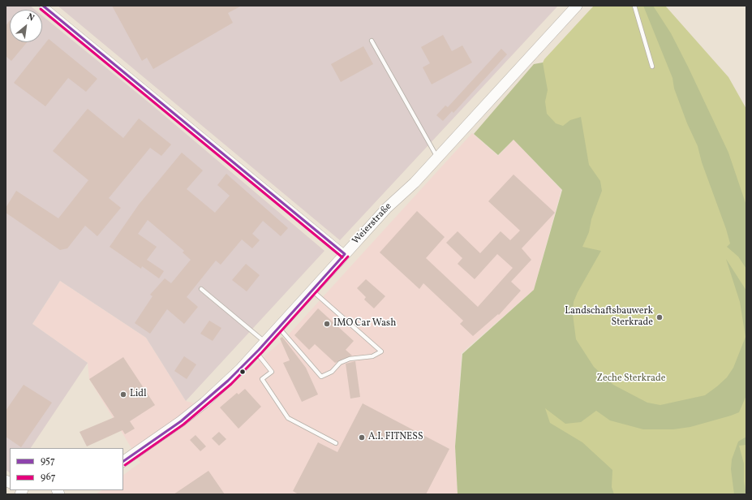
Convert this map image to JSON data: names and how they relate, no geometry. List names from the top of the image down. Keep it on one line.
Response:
{"streets":{"main road":["Weierstraße"]},"parks":["Zeche Sterkrade"],"places":["Landschaftsbauwerk Sterkrade","IMO Car Wash","Lidl","A.I. FITNESS"],"lines":["transit line 957","transit line 967"],"legend":["957","967"],"north":"top right"}
